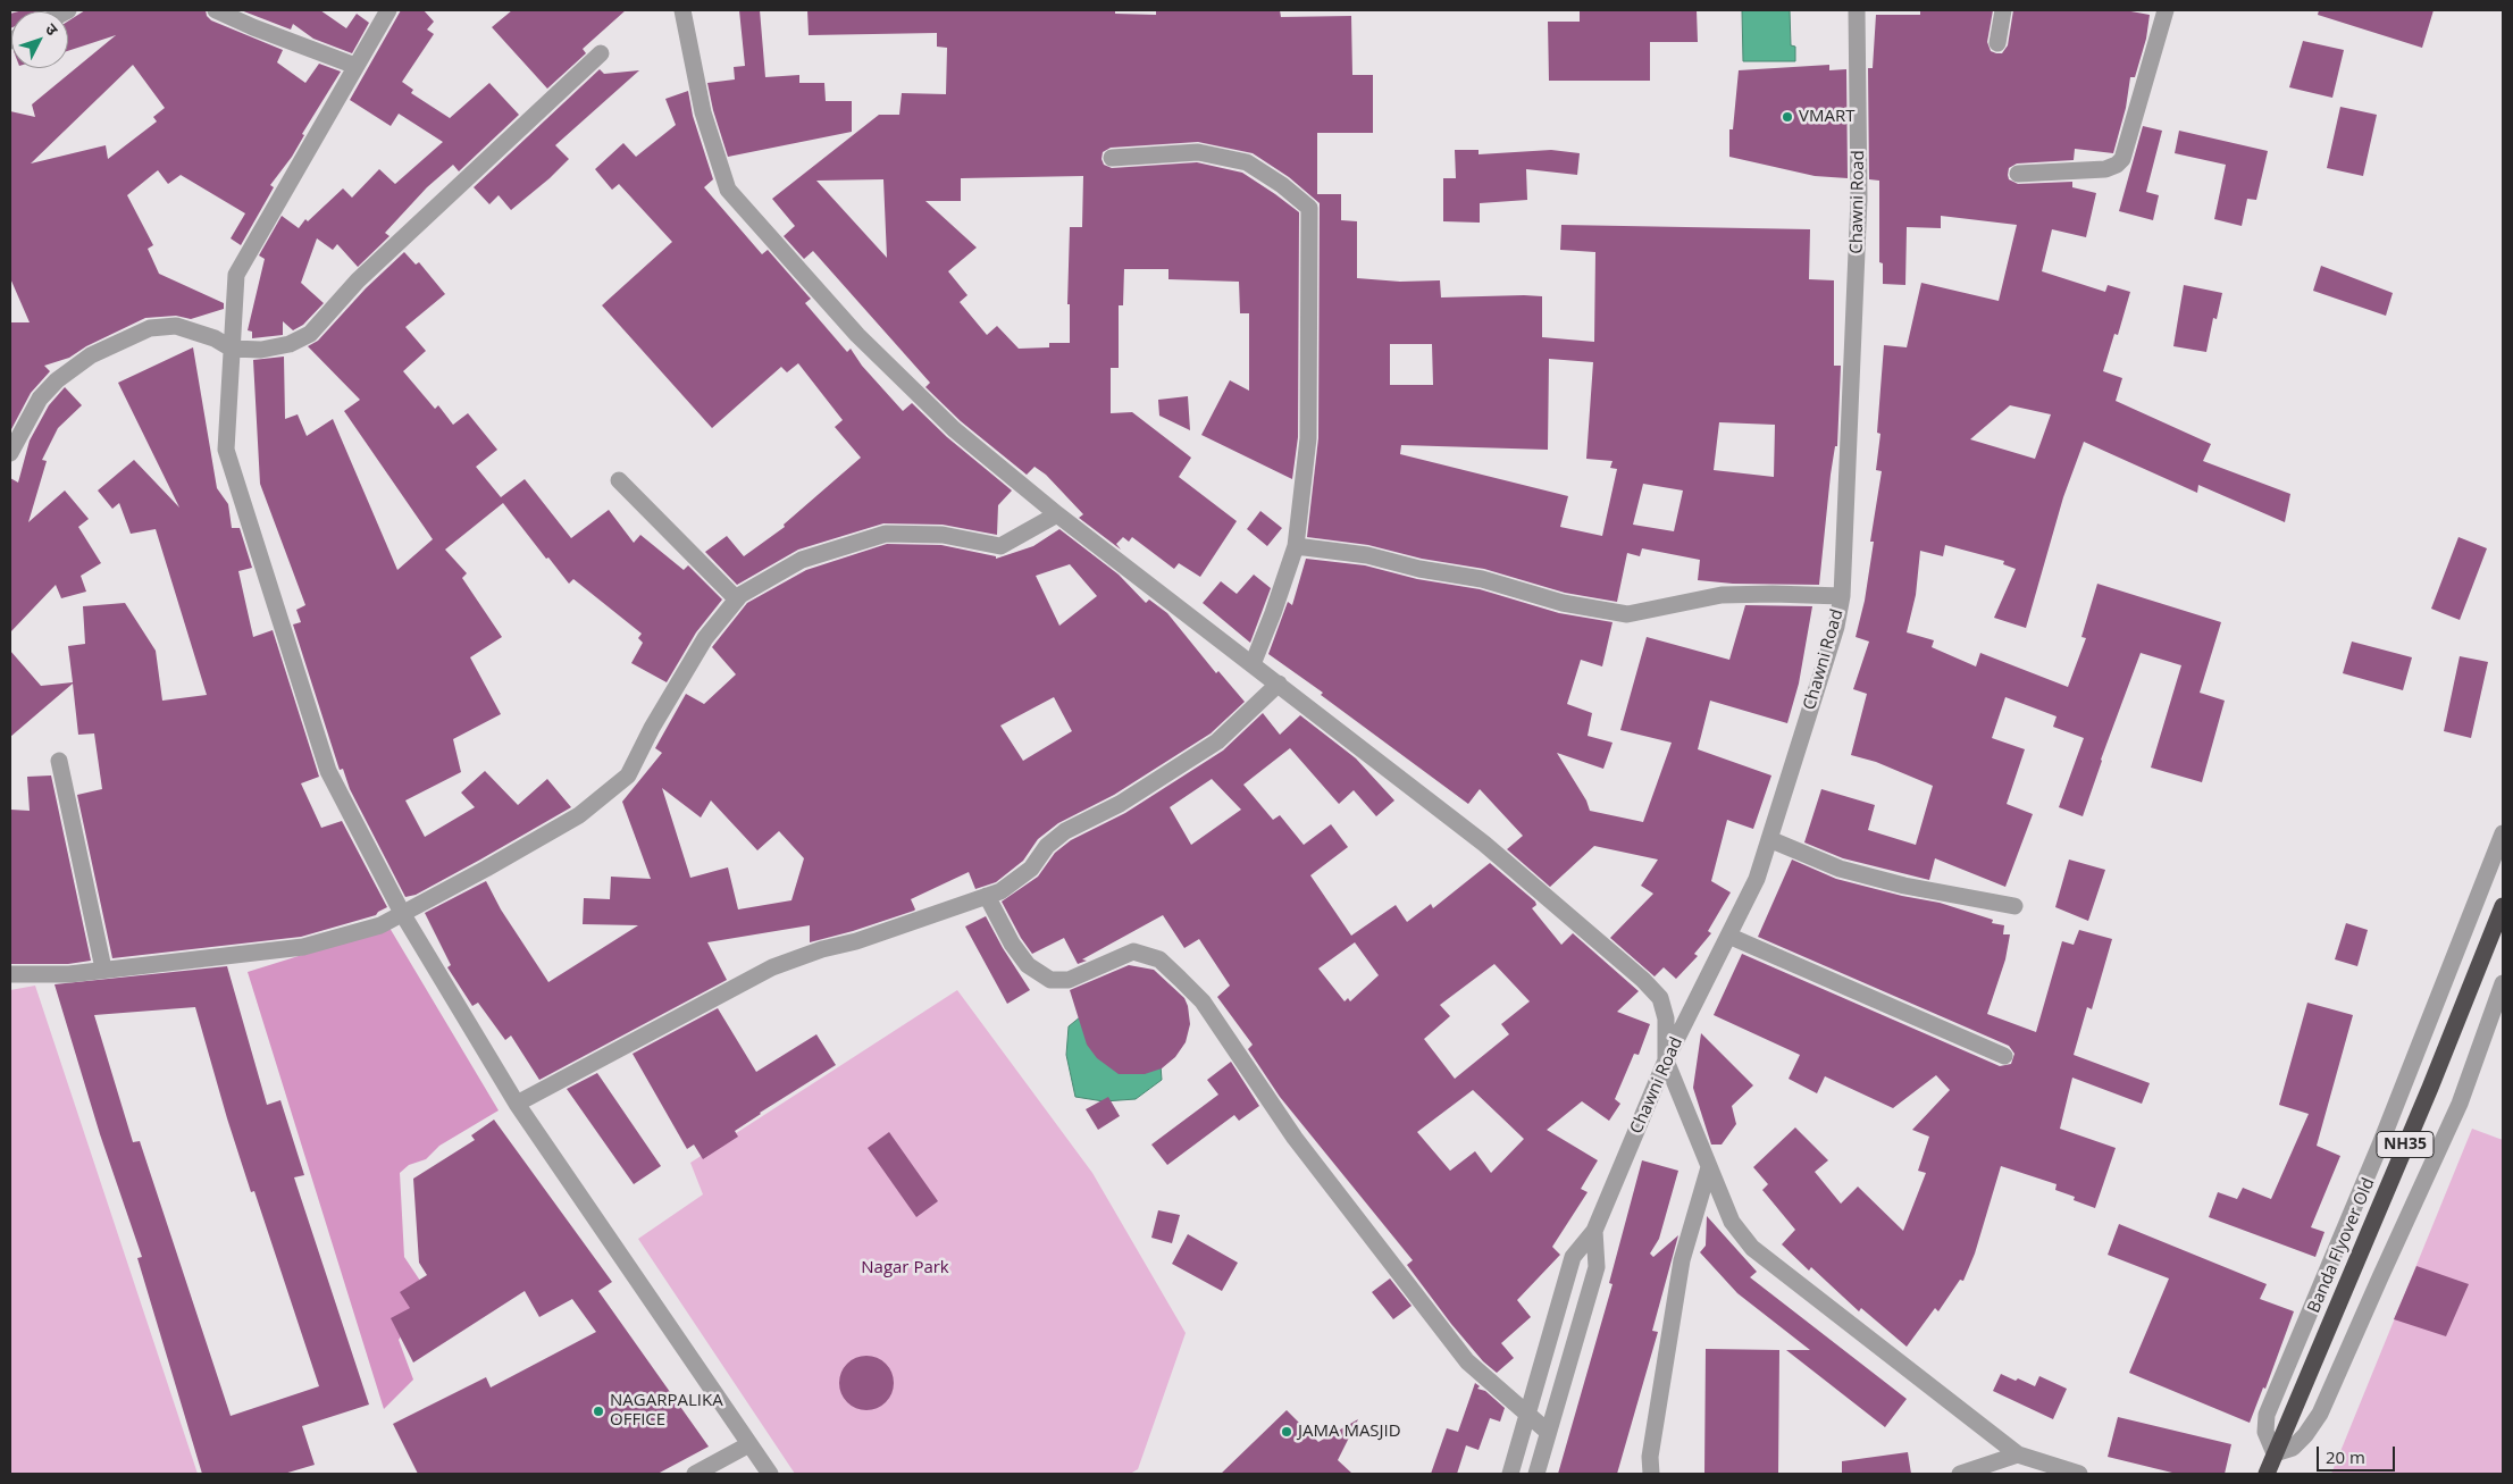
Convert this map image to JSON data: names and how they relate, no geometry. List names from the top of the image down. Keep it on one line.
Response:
{"streets":{"highway":["NH35","Banda Flyover Old"],"street":["Chawni Road"]},"parks":["Nagar Park"],"places":["VMART","NAGARPALIKA OFFICE","JAMA MASJID"],"scale_bar":"20 m","north":"top right"}
